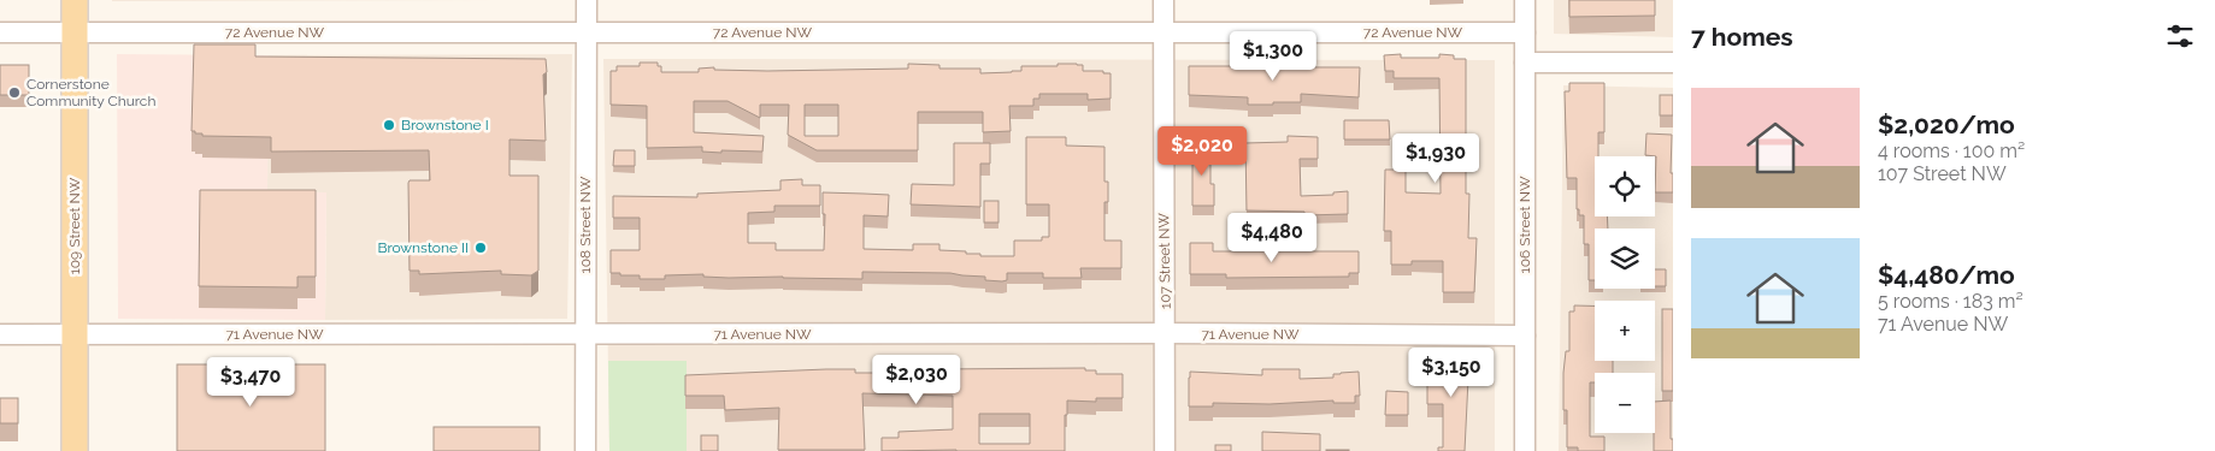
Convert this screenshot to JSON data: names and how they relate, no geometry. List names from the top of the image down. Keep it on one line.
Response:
{"streets":{"main road":["109 Street NW"],"street":["72 Avenue NW","108 Street NW","106 Street NW","107 Street NW","71 Avenue NW"]},"crossings":[["72 Avenue NW","108 Street NW"],["72 Avenue NW","106 Street NW"],["72 Avenue NW","109 Street NW"],["72 Avenue NW","107 Street NW"],["108 Street NW","71 Avenue NW"],["106 Street NW","71 Avenue NW"],["109 Street NW","71 Avenue NW"],["107 Street NW","71 Avenue NW"]],"places":["Cornerstone Community Church","Brownstone I","Brownstone II"],"page":{"heading":"7 homes","price":["$1,300","$2,020","$1,930","$4,480","$3,150","$2,030","$3,470"],"list":[{"name":"$2,020/mo","note":"4 rooms · 100 m² · 107 Street NW"},{"name":"$4,480/mo","note":"5 rooms · 183 m² · 71 Avenue NW"}],"map_buttons":["+","−"]}}
